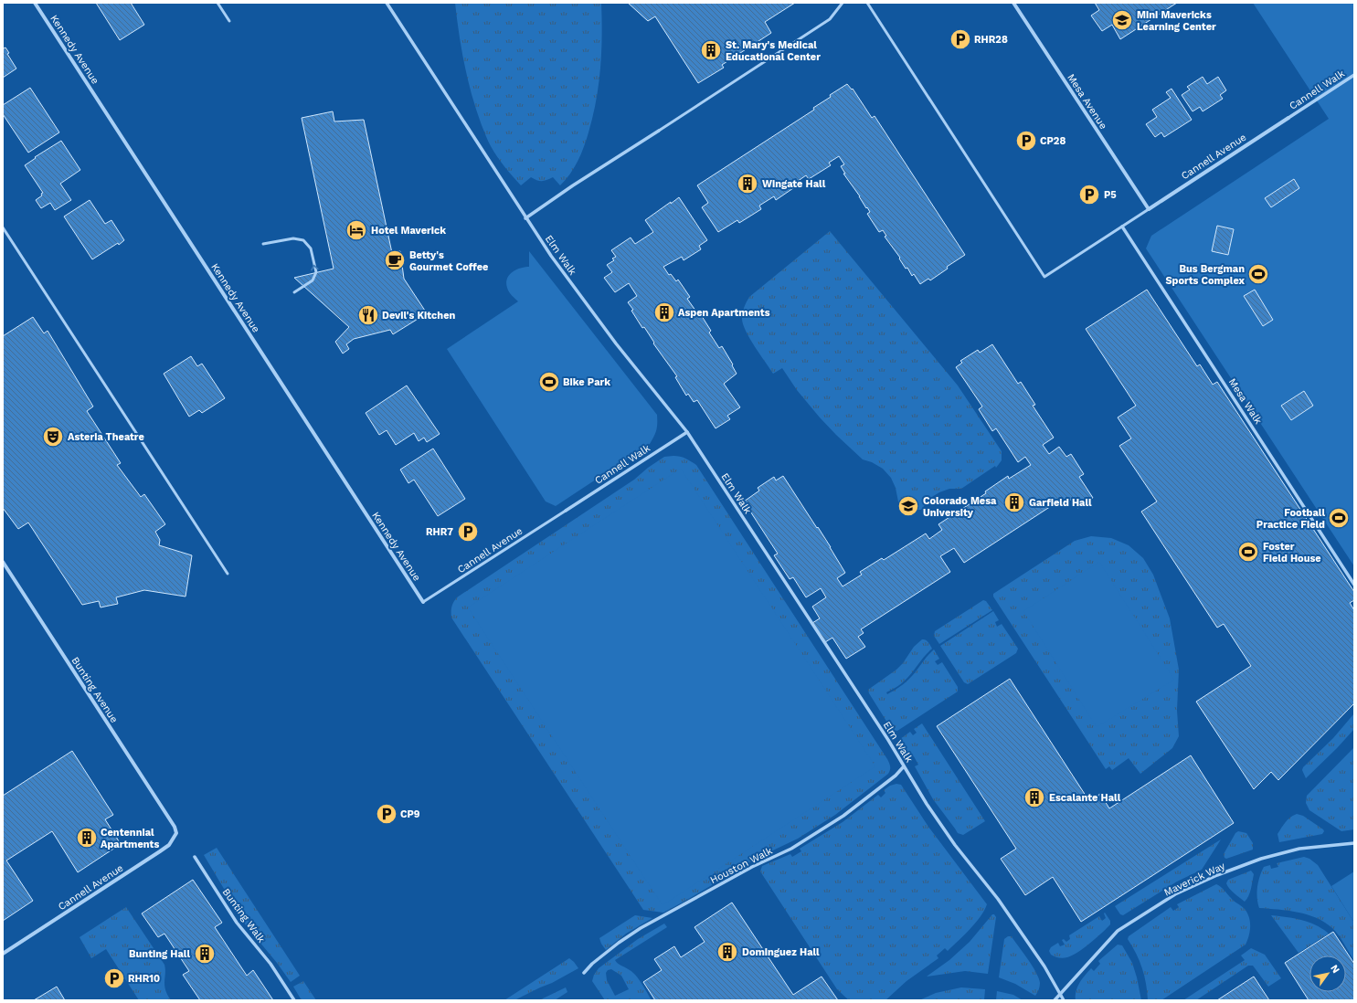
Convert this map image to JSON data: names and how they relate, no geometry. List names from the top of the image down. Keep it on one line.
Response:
{"streets":{"street":["Kennedy Avenue","Cannell Walk","Mesa Avenue","Cannell Avenue","Elm Walk","Mesa Walk","Bunting Avenue","Houston Walk","Maverick Way","Bunting Walk"]},"crossings":[["Kennedy Avenue","Cannell Avenue"],["Cannell Walk","Cannell Avenue"],["Cannell Walk","Elm Walk"],["Mesa Avenue","Cannell Avenue"],["Cannell Avenue","Bunting Avenue"],["Elm Walk","Houston Walk"],["Elm Walk","Maverick Way"]],"places":{"school or university":["Mini Mavericks Learning Center","Colorado Mesa University"],"parking":["RHR28","CP28","P5","RHR7","CP9","RHR10"],"building":["St. Mary's Medical Educational Center","Wingate Hall","Aspen Apartments","Garfield Hall","Escalante Hall","Centennial Apartments","Dominguez Hall","Bunting Hall"],"hotel":["Hotel Maverick"],"cafe":["Betty's Gourmet Coffee"],"sports":["Bus Bergman Sports Complex","Bike Park","Football Practice Field","Foster Field House"],"restaurant":["Devil's Kitchen"],"theatre":["Asteria Theatre"]},"north":"top right"}
